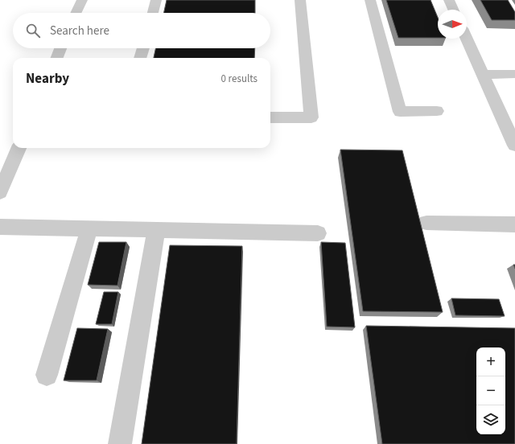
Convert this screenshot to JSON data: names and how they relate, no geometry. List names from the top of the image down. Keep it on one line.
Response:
{"north":"right","page":{"search":"Search here","heading":["Nearby","0 results"],"map_buttons":["+","−"]}}
